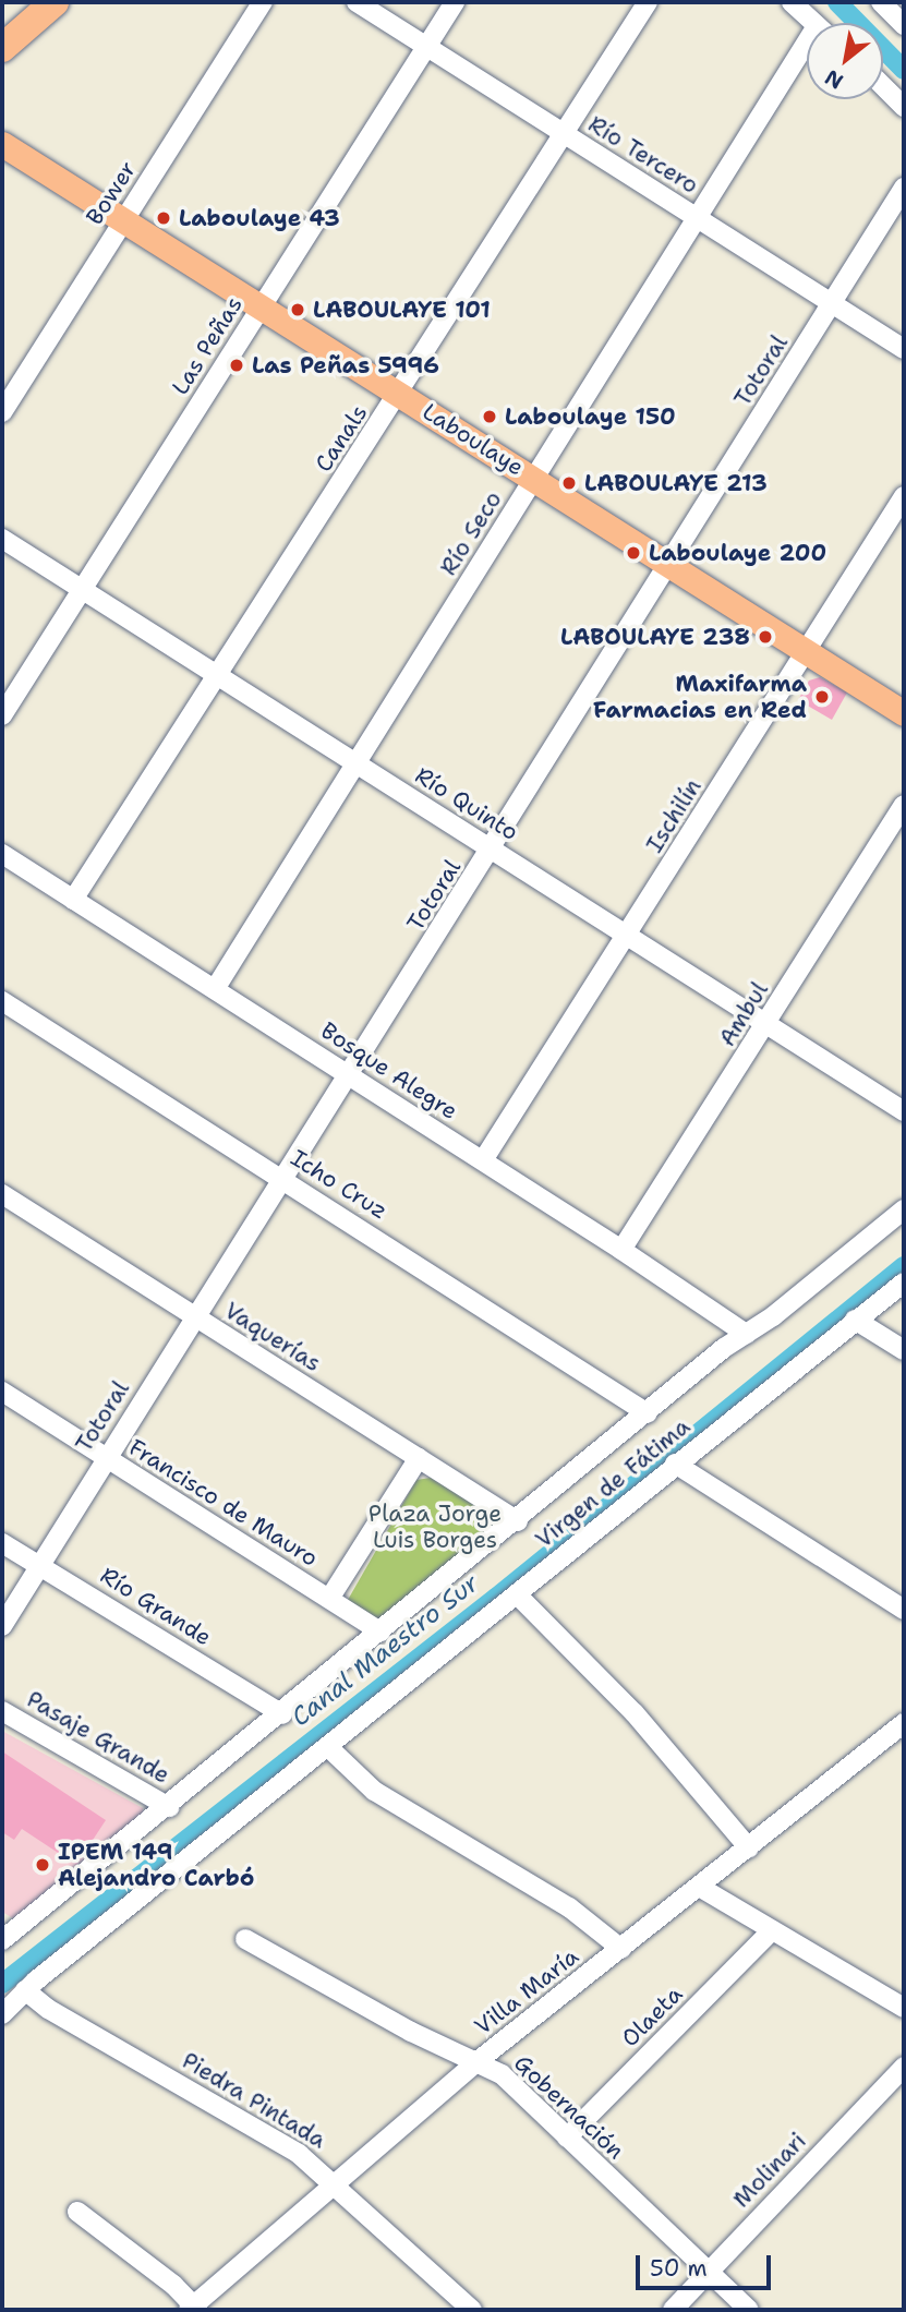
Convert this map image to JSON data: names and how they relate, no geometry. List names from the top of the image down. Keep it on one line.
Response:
{"streets":{"main road":["Laboulaye"],"street":["Río Tercero","Bower","Las Peñas","Totoral","Canals","Río Seco","Río Quinto","Ischilín","Ambul","Bosque Alegre","Icho Cruz","Vaquerías","Virgen de Fátima","Francisco de Mauro","Río Grande","Pasaje Grande","Villa María","Olaeta","Piedra Pintada","Gobernación","Molinari"]},"crossings":[["Río Tercero","Las Peñas"],["Río Tercero","Totoral"],["Río Tercero","Canals"],["Río Tercero","Río Seco"],["Bower","Laboulaye"],["Las Peñas","Laboulaye"],["Las Peñas","Río Quinto"],["Totoral","Laboulaye"],["Totoral","Río Quinto"],["Totoral","Bosque Alegre"],["Totoral","Icho Cruz"],["Totoral","Vaquerías"],["Totoral","Francisco de Mauro"],["Totoral","Río Grande"],["Canals","Laboulaye"],["Canals","Río Quinto"],["Canals","Bosque Alegre"],["Laboulaye","Río Seco"],["Laboulaye","Ischilín"],["Río Seco","Río Quinto"],["Río Seco","Bosque Alegre"],["Río Quinto","Ischilín"],["Río Quinto","Ambul"],["Ischilín","Bosque Alegre"],["Ambul","Bosque Alegre"],["Bosque Alegre","Virgen de Fátima"],["Icho Cruz","Virgen de Fátima"],["Vaquerías","Virgen de Fátima"],["Virgen de Fátima","Francisco de Mauro"],["Virgen de Fátima","Río Grande"],["Virgen de Fátima","Pasaje Grande"],["Virgen de Fátima","Piedra Pintada"],["Villa María","Piedra Pintada"],["Villa María","Gobernación"],["Olaeta","Gobernación"],["Gobernación","Molinari"]],"water":["Canal Maestro Sur"],"parks":["Plaza Jorge Luis Borges"],"places":["Laboulaye 43","LABOULAYE 101","Las Peñas 5996","Laboulaye 150","LABOULAYE 213","Laboulaye 200","LABOULAYE 238","Maxifarma Farmacias en Red","IPEM 149 Alejandro Carbó"],"scale_bar":"50 m","north":"bottom left"}
